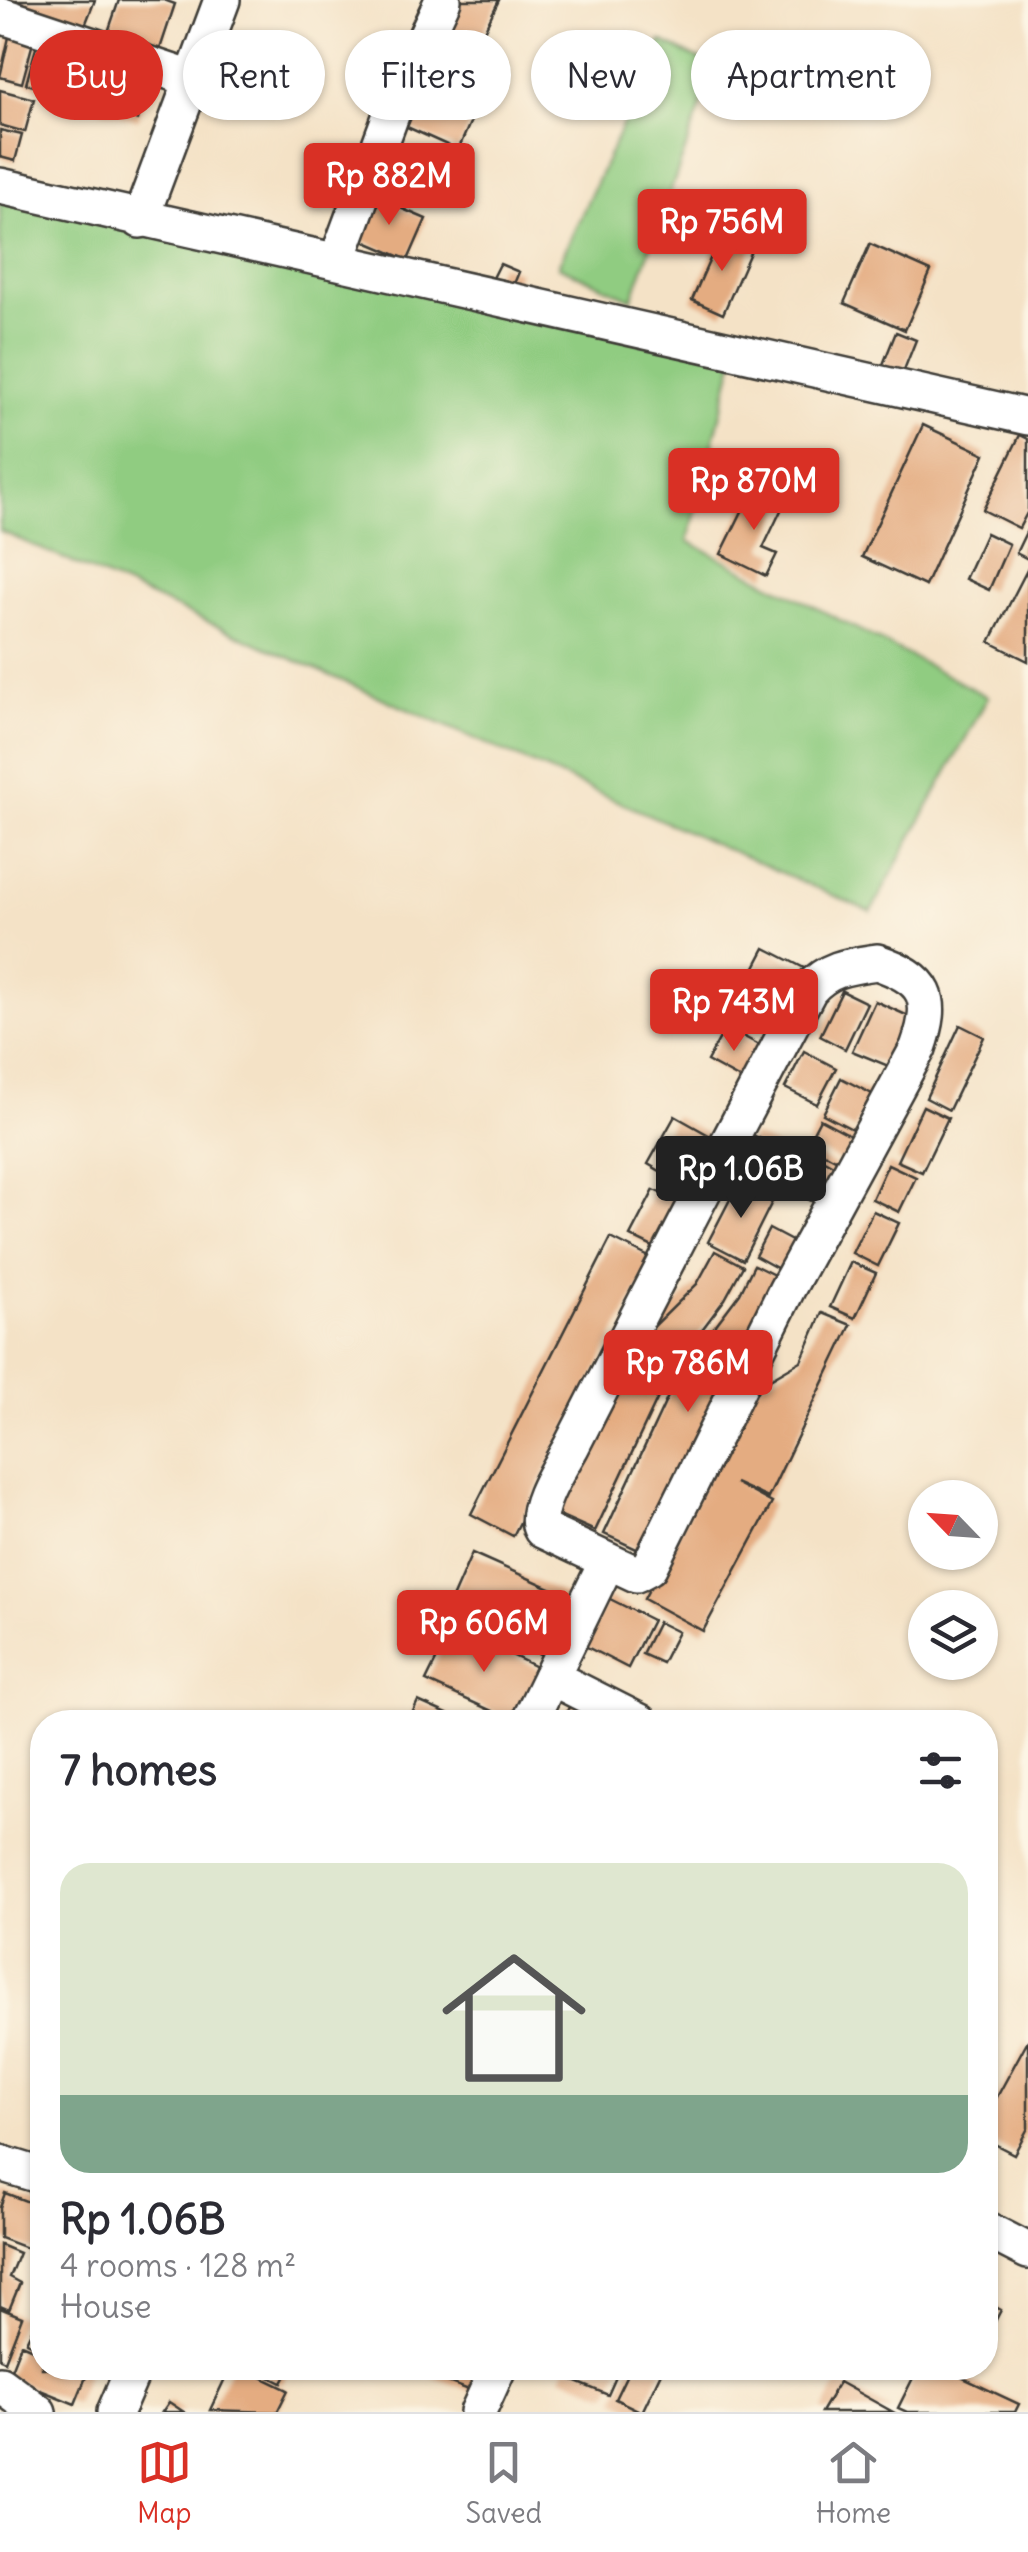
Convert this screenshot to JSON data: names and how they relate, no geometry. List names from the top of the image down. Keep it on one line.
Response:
{"north":"top left","page":{"chip":["Buy","Rent","Filters","New","Apartment"],"price":["Rp 882M","Rp 756M","Rp 870M","Rp 743M","Rp 1.06B","Rp 786M","Rp 606M"],"heading":"7 homes","list":[{"name":"Rp 1.06B","note":"4 rooms · 128 m² · House"}],"tabs":["Map","Saved","Home"]}}
